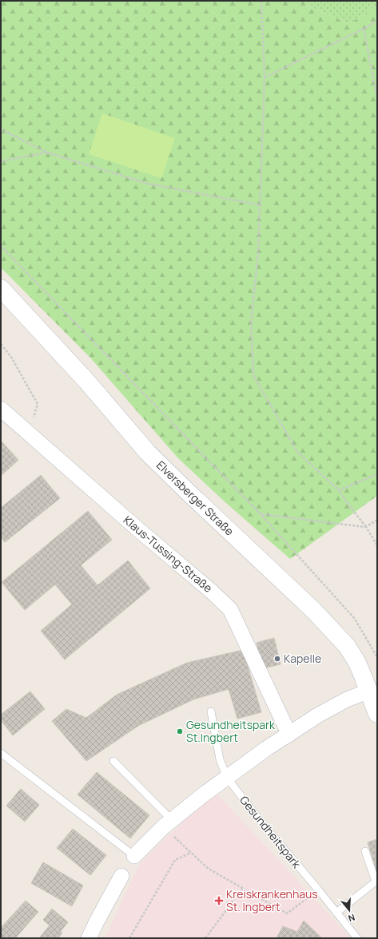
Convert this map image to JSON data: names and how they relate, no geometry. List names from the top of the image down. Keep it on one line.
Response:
{"streets":{"main road":["Elversberger Straße"],"street":["Klaus-Tussing-Straße"],"lane":["Gesundheitspark"]},"places":{"other":["Kapelle","Gesundheitspark St.Ingbert"],"health":["Kreiskrankenhaus St. Ingbert"]},"north":"bottom"}
